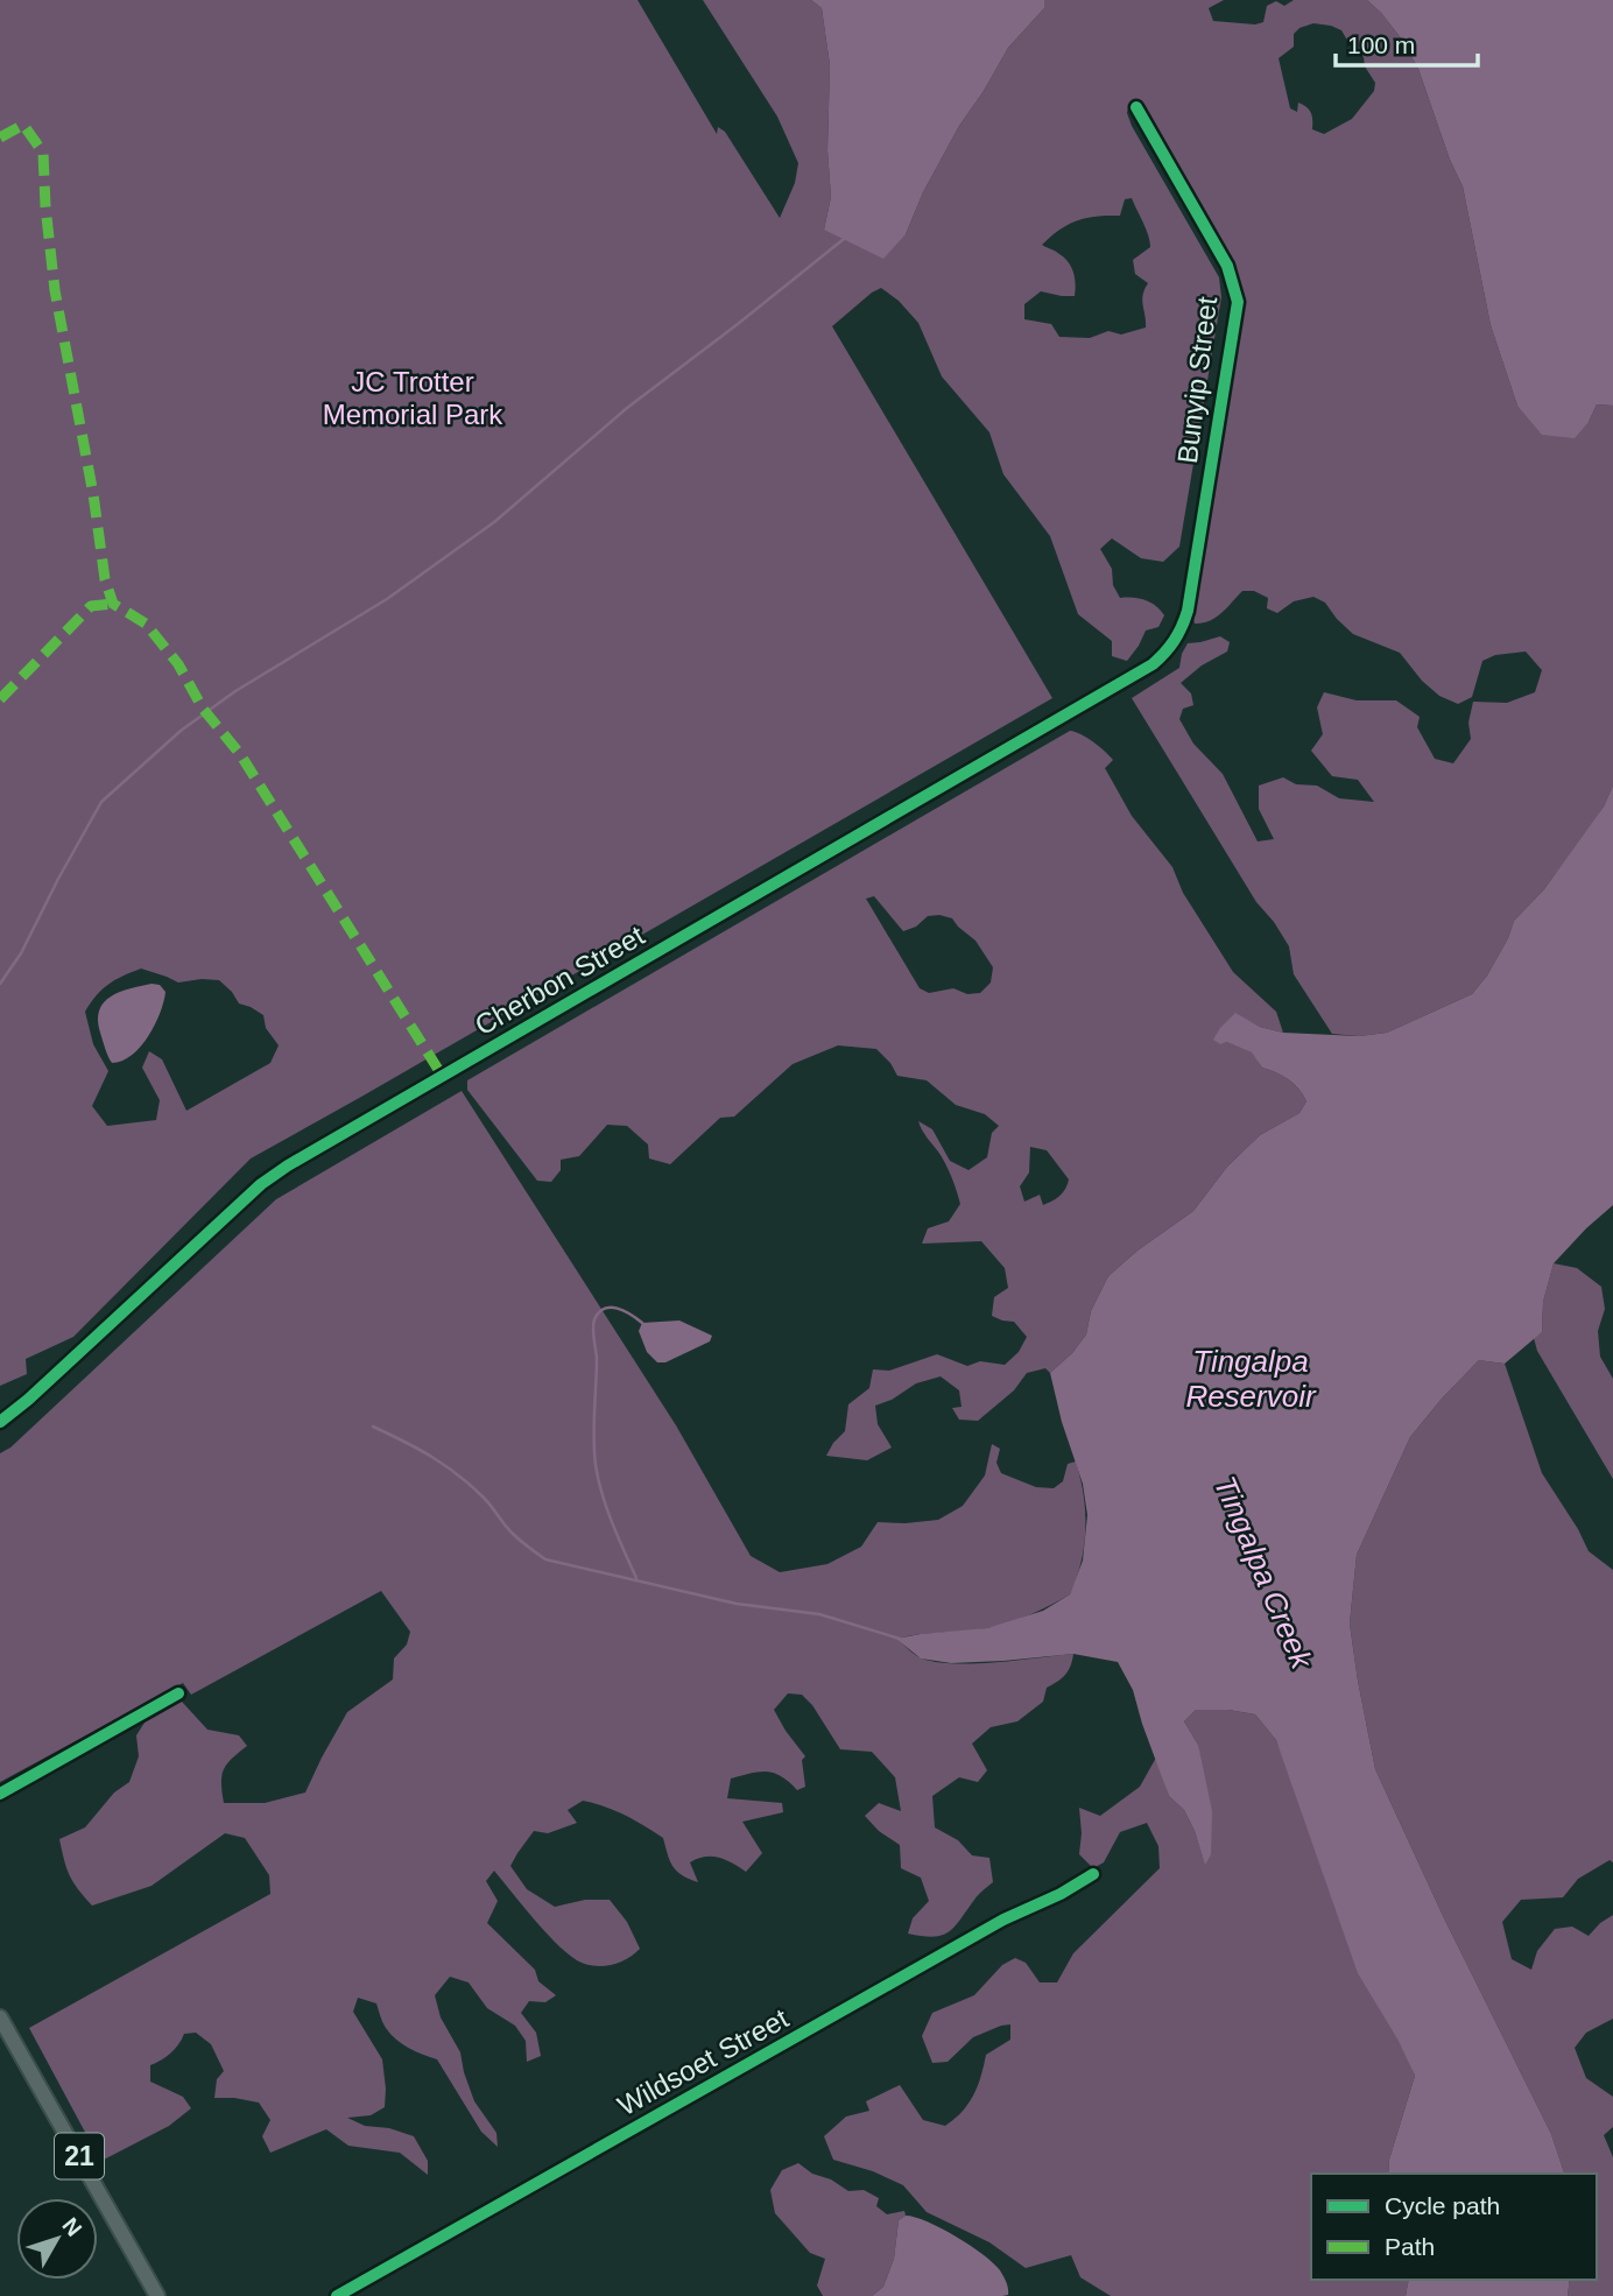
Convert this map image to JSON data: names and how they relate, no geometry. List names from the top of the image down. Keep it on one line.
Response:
{"streets":{"highway":["21"],"street":["Bunyip Street","Cherbon Street","Wildsoet Street"]},"crossings":[["Bunyip Street","Cherbon Street"]],"water":["Tingalpa Reservoir","Tingalpa Creek"],"parks":["JC Trotter Memorial Park"],"legend":["Cycle path","Path"],"scale_bar":"100 m","north":"top right"}
